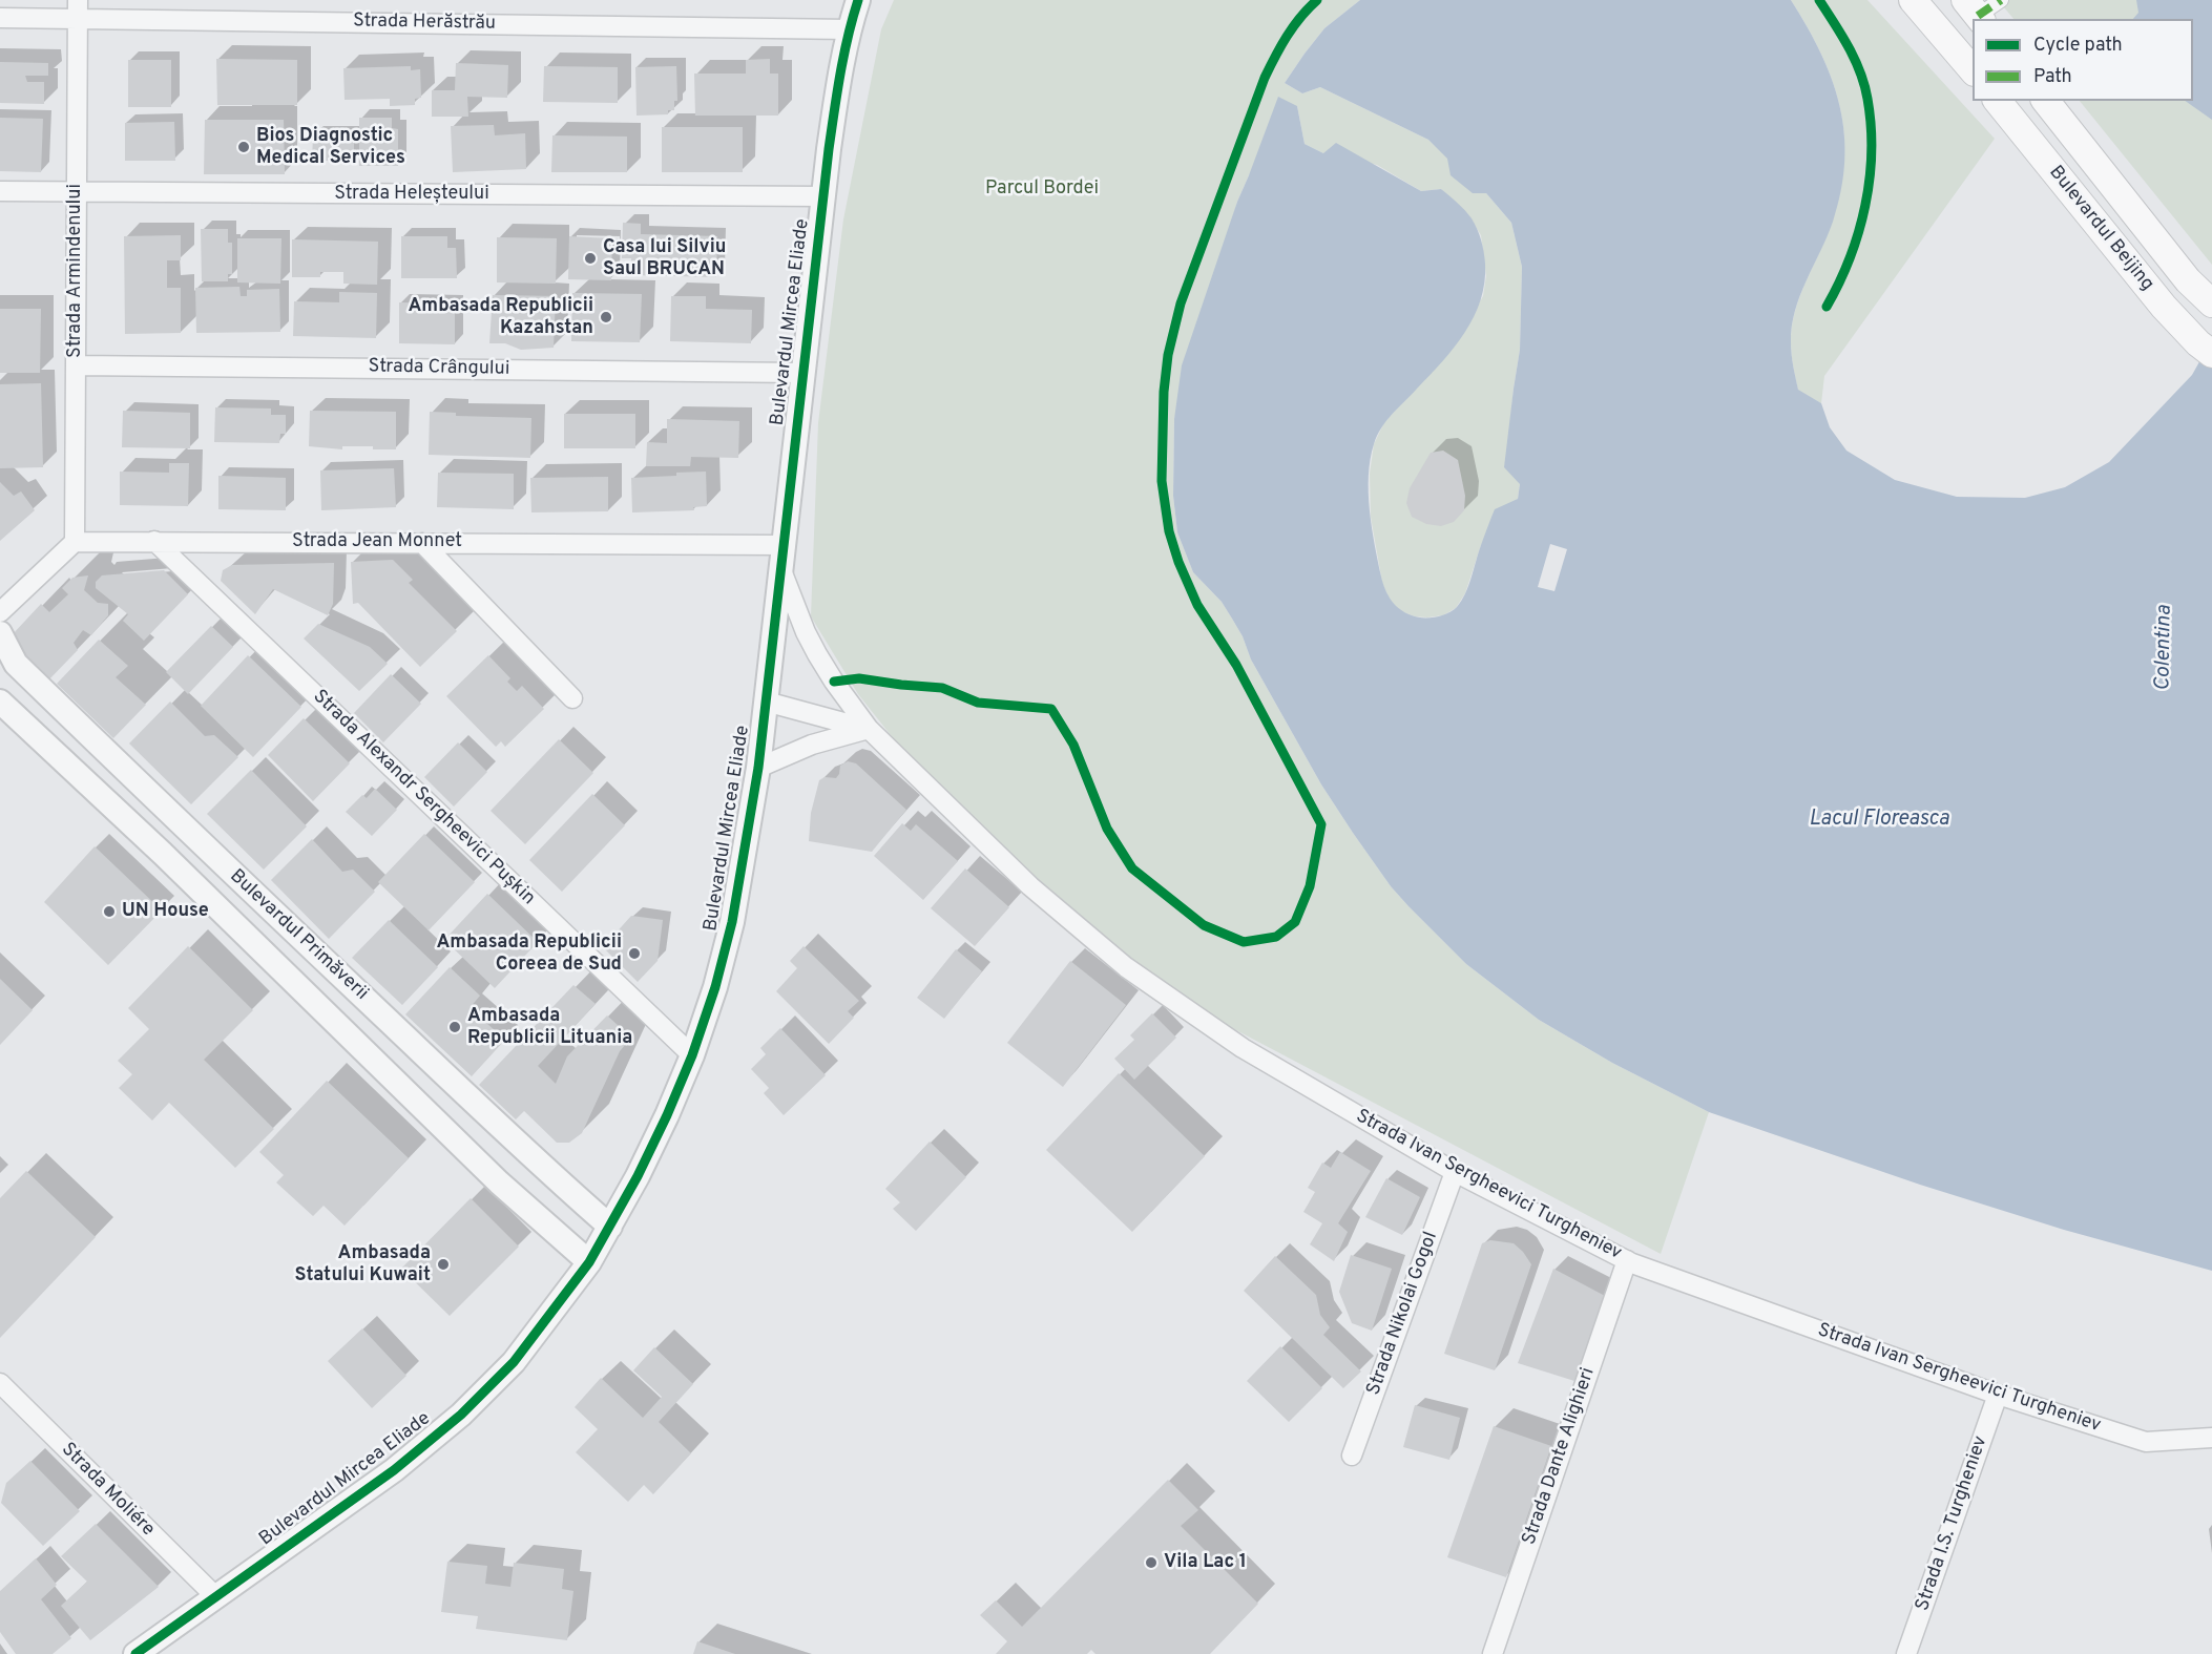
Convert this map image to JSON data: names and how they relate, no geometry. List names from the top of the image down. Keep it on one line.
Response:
{"streets":{"main road":["Bulevardul Beijing"],"street":["Strada Herăstrău","Strada Heleșteului","Strada Armindenului","Bulevardul Mircea Eliade","Strada Crângului","Strada Jean Monnet","Strada Alexandr Sergheevici Pușkin","Bulevardul Primăverii","Strada Ivan Sergheevici Turgheniev","Strada Nikolai Gogol","Strada Dante Alighieri","Strada Moliére","Strada I.S. Turgheniev"]},"crossings":[["Strada Herăstrău","Strada Armindenului"],["Strada Herăstrău","Bulevardul Mircea Eliade"],["Strada Heleșteului","Strada Armindenului"],["Strada Heleșteului","Bulevardul Mircea Eliade"],["Strada Armindenului","Strada Crângului"],["Strada Armindenului","Strada Jean Monnet"],["Bulevardul Mircea Eliade","Strada Crângului"],["Bulevardul Mircea Eliade","Strada Jean Monnet"],["Bulevardul Mircea Eliade","Strada Alexandr Sergheevici Pușkin"],["Bulevardul Mircea Eliade","Bulevardul Primăverii"],["Bulevardul Mircea Eliade","Strada Ivan Sergheevici Turgheniev"],["Bulevardul Mircea Eliade","Strada Moliére"],["Strada Jean Monnet","Strada Alexandr Sergheevici Pușkin"],["Strada Ivan Sergheevici Turgheniev","Strada Nikolai Gogol"],["Strada Ivan Sergheevici Turgheniev","Strada Dante Alighieri"],["Strada Ivan Sergheevici Turgheniev","Strada I.S. Turgheniev"]],"water":["Colentina","Lacul Floreasca"],"parks":["Parcul Bordei"],"places":["Bios Diagnostic Medical Services","Casa lui Silviu Saul BRUCAN","Ambasada Republicii Kazahstan","UN House","Ambasada Republicii Coreea de Sud","Ambasada Republicii Lituania","Ambasada Statului Kuwait","Vila Lac 1"],"legend":["Cycle path","Path"]}
